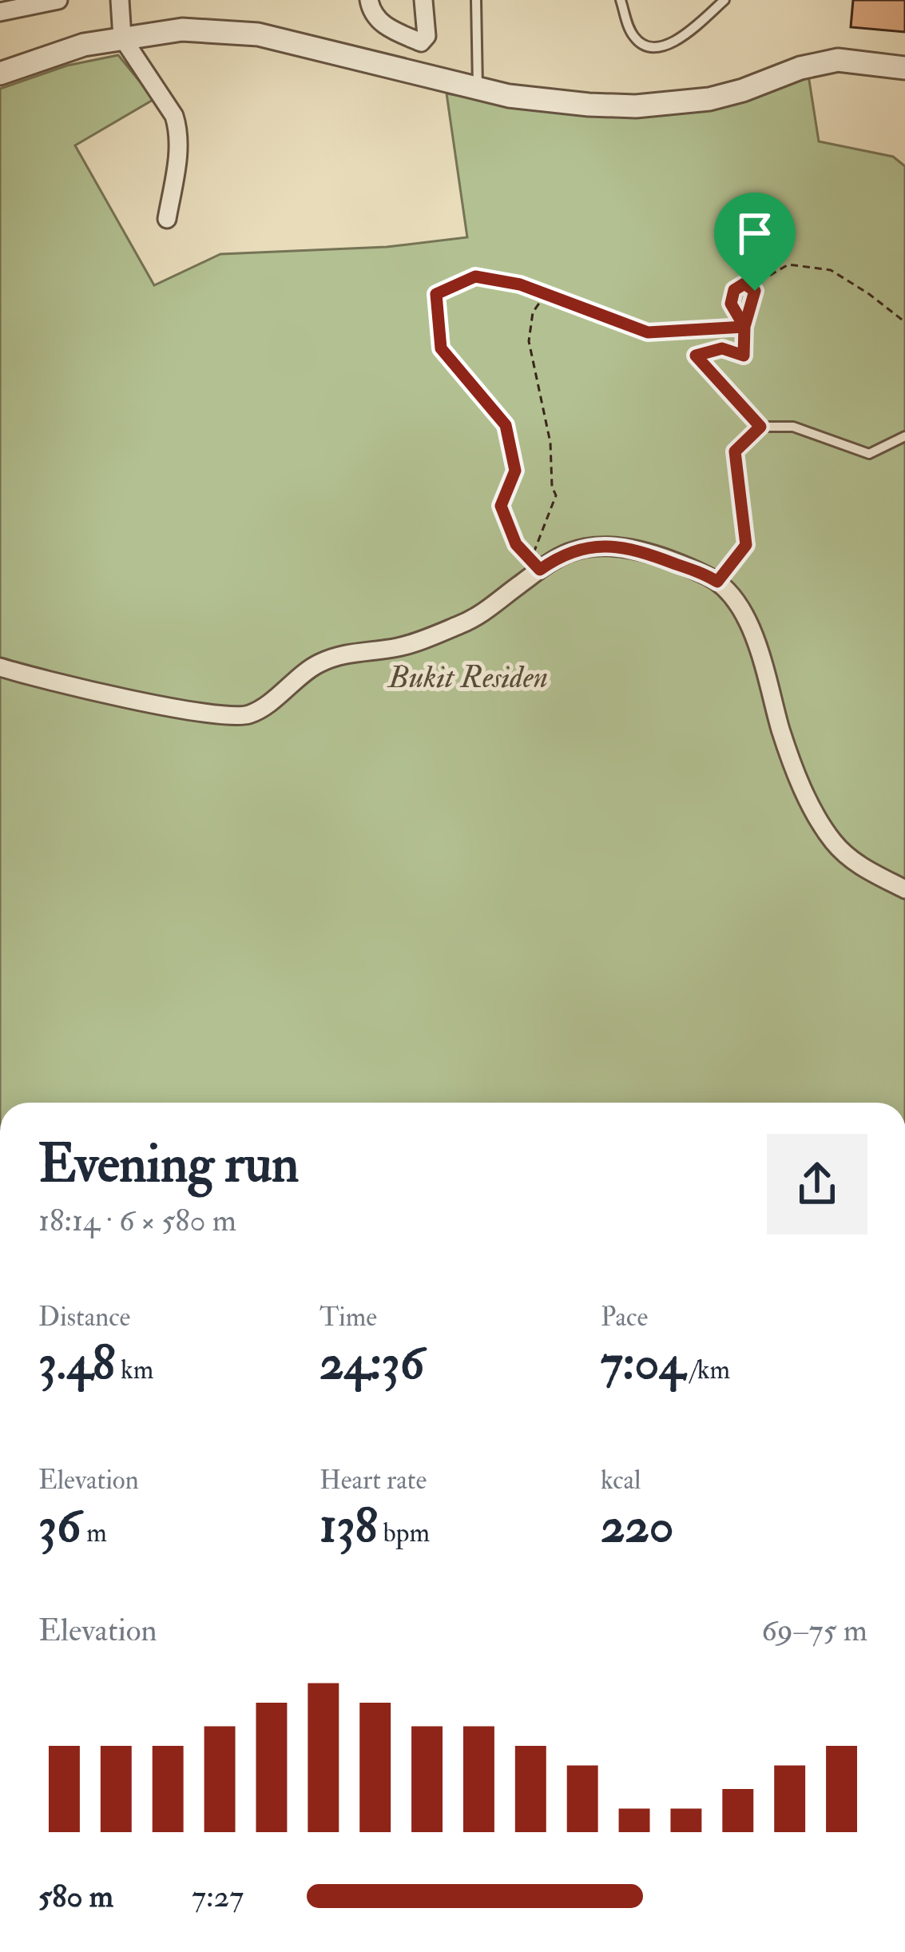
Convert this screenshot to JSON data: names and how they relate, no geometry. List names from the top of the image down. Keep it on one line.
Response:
{"parks":["Bukit Residen"],"page":{"heading":["Evening run","18:14 · 6 × 580 m"],"stats":[["Distance","3.48 km"],["Time","24:36"],["Pace","7:04 /km"],["Elevation","36 m"],["Heart rate","138 bpm"],["kcal","220"]],"chart":["Elevation","69–75 m"],"list":[{"name":"580 m","note":"7:27"}]}}
